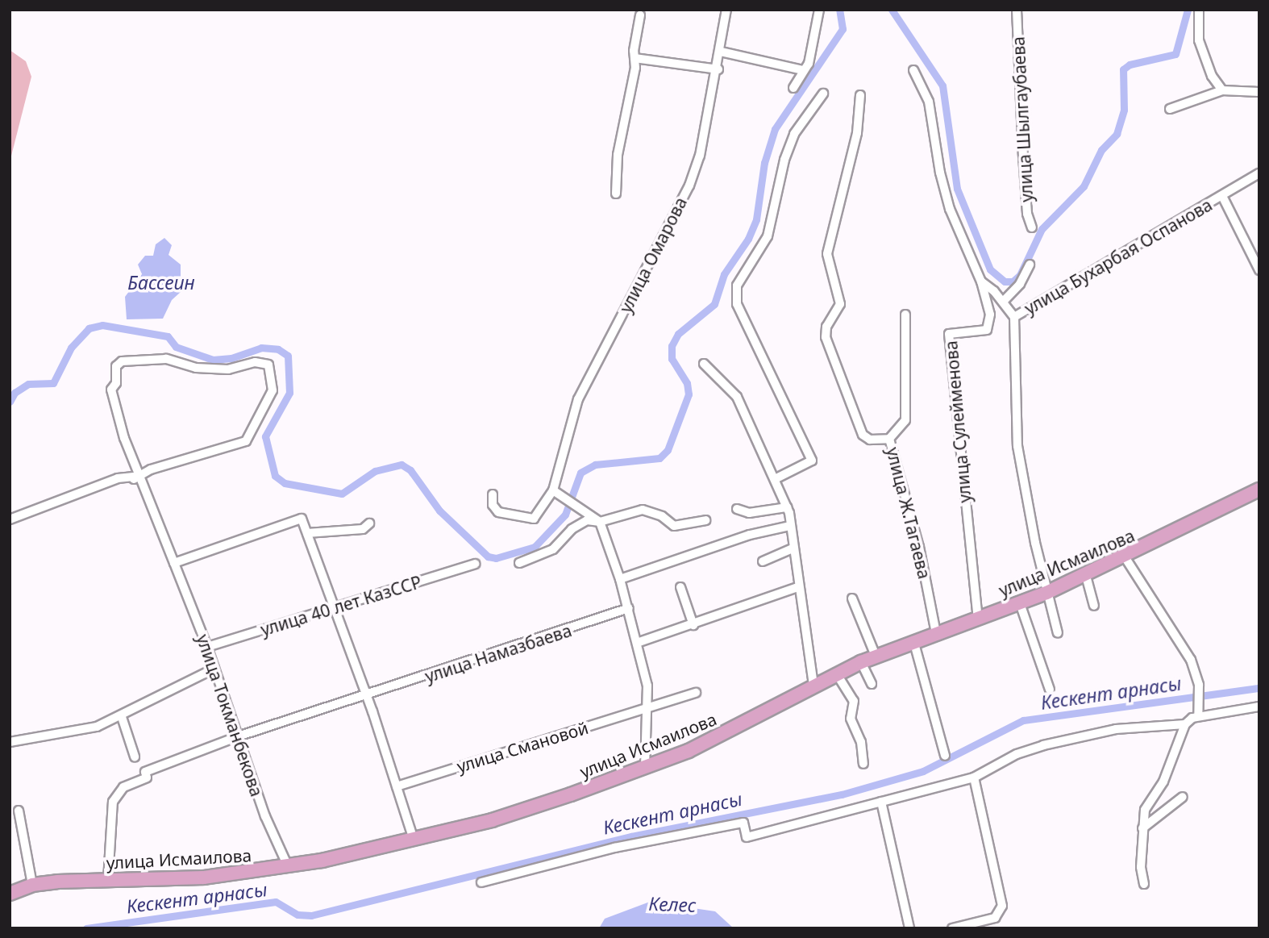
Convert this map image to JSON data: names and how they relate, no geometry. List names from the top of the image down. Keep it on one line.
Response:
{"streets":{"main road":["улица Исмаилова"],"street":["улица Шылгаубаева","улица Омарова","улица Бухарбая Оспанова","улица Сулейменова","улица Ж.Тагаева","улица 40 лет КазССР","улица Намазбаева","улица Токманбекова","улица Смановой"]},"crossings":[["улица Сулейменова","улица Исмаилова"],["улица Ж.Тагаева","улица Исмаилова"],["улица Исмаилова","улица Намазбаева"],["улица Исмаилова","улица Токманбекова"],["улица 40 лет КазССР","улица Токманбекова"],["улица Намазбаева","улица Токманбекова"]],"water":["Бассеин","Кескент арнасы","Келес"]}
